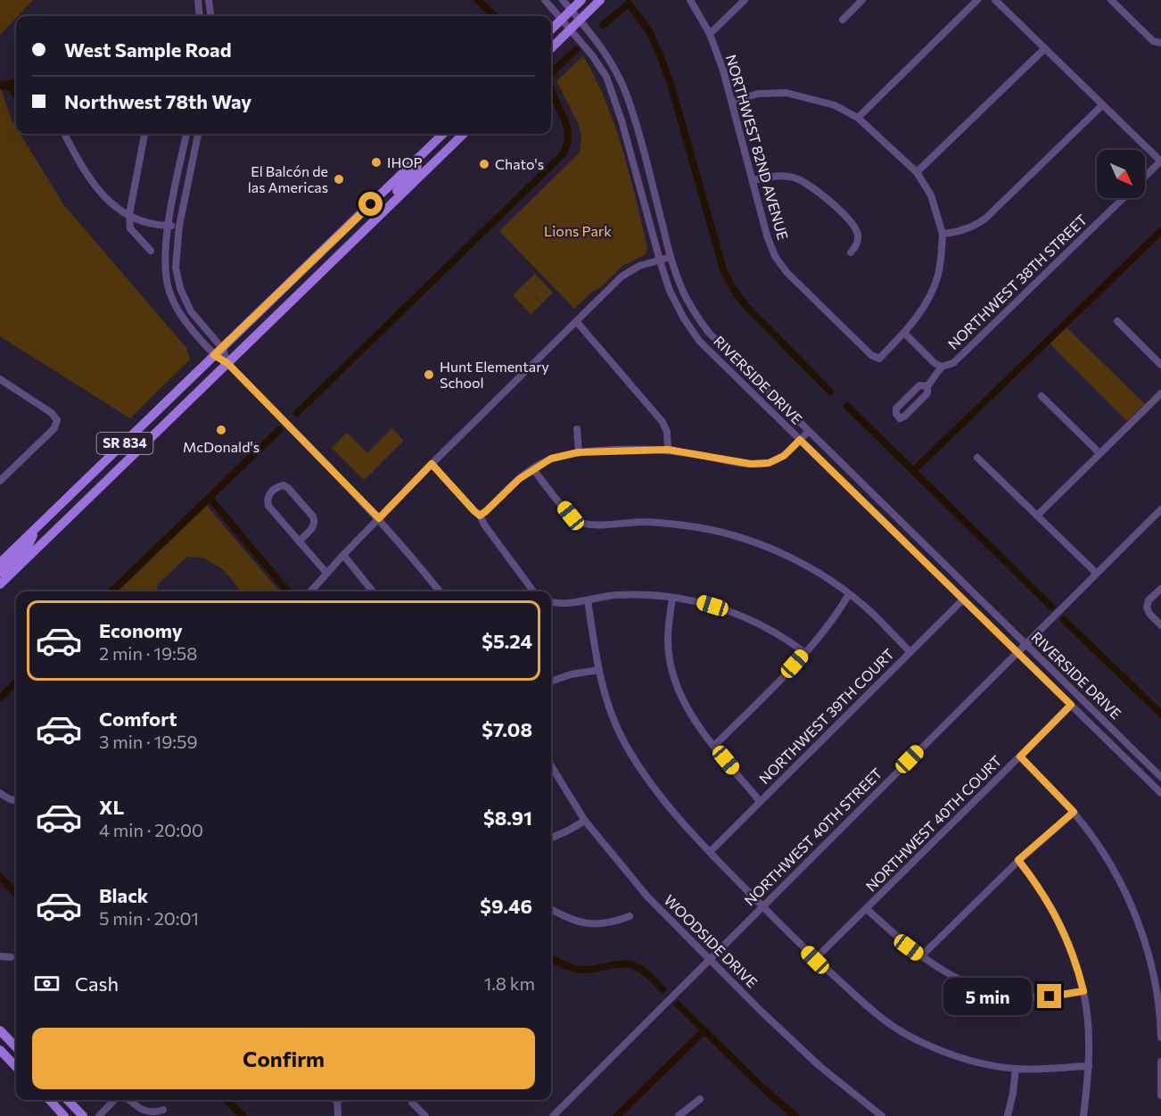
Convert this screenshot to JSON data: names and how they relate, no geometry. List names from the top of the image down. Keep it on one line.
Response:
{"streets":{"main road":["SR 834"],"street":["NORTHWEST 82ND AVENUE","NORTHWEST 38TH STREET","RIVERSIDE DRIVE","NORTHWEST 39TH COURT","NORTHWEST 40TH COURT","NORTHWEST 40TH STREET","WOODSIDE DRIVE"]},"crossings":[["NORTHWEST 82ND AVENUE","NORTHWEST 38TH STREET"],["RIVERSIDE DRIVE","NORTHWEST 39TH COURT"],["RIVERSIDE DRIVE","NORTHWEST 40TH COURT"],["RIVERSIDE DRIVE","NORTHWEST 40TH STREET"],["NORTHWEST 40TH STREET","WOODSIDE DRIVE"]],"parks":["Lions Park"],"places":["IHOP","Chato's","El Balcón de las Americas","Hunt Elementary School","McDonald's"],"north":"bottom right","page":{"banner":["West Sample Road","Northwest 78th Way"],"list":[{"name":"Economy","note":"2 min · 19:58","value":"$5.24"},{"name":"Comfort","note":"3 min · 19:59","value":"$7.08"},{"name":"XL","note":"4 min · 20:00","value":"$8.91"},{"name":"Black","note":"5 min · 20:01","value":"$9.46"}],"pay":["Cash","1.8 km"],"bubble":"5 min","buttons":"Confirm"}}
